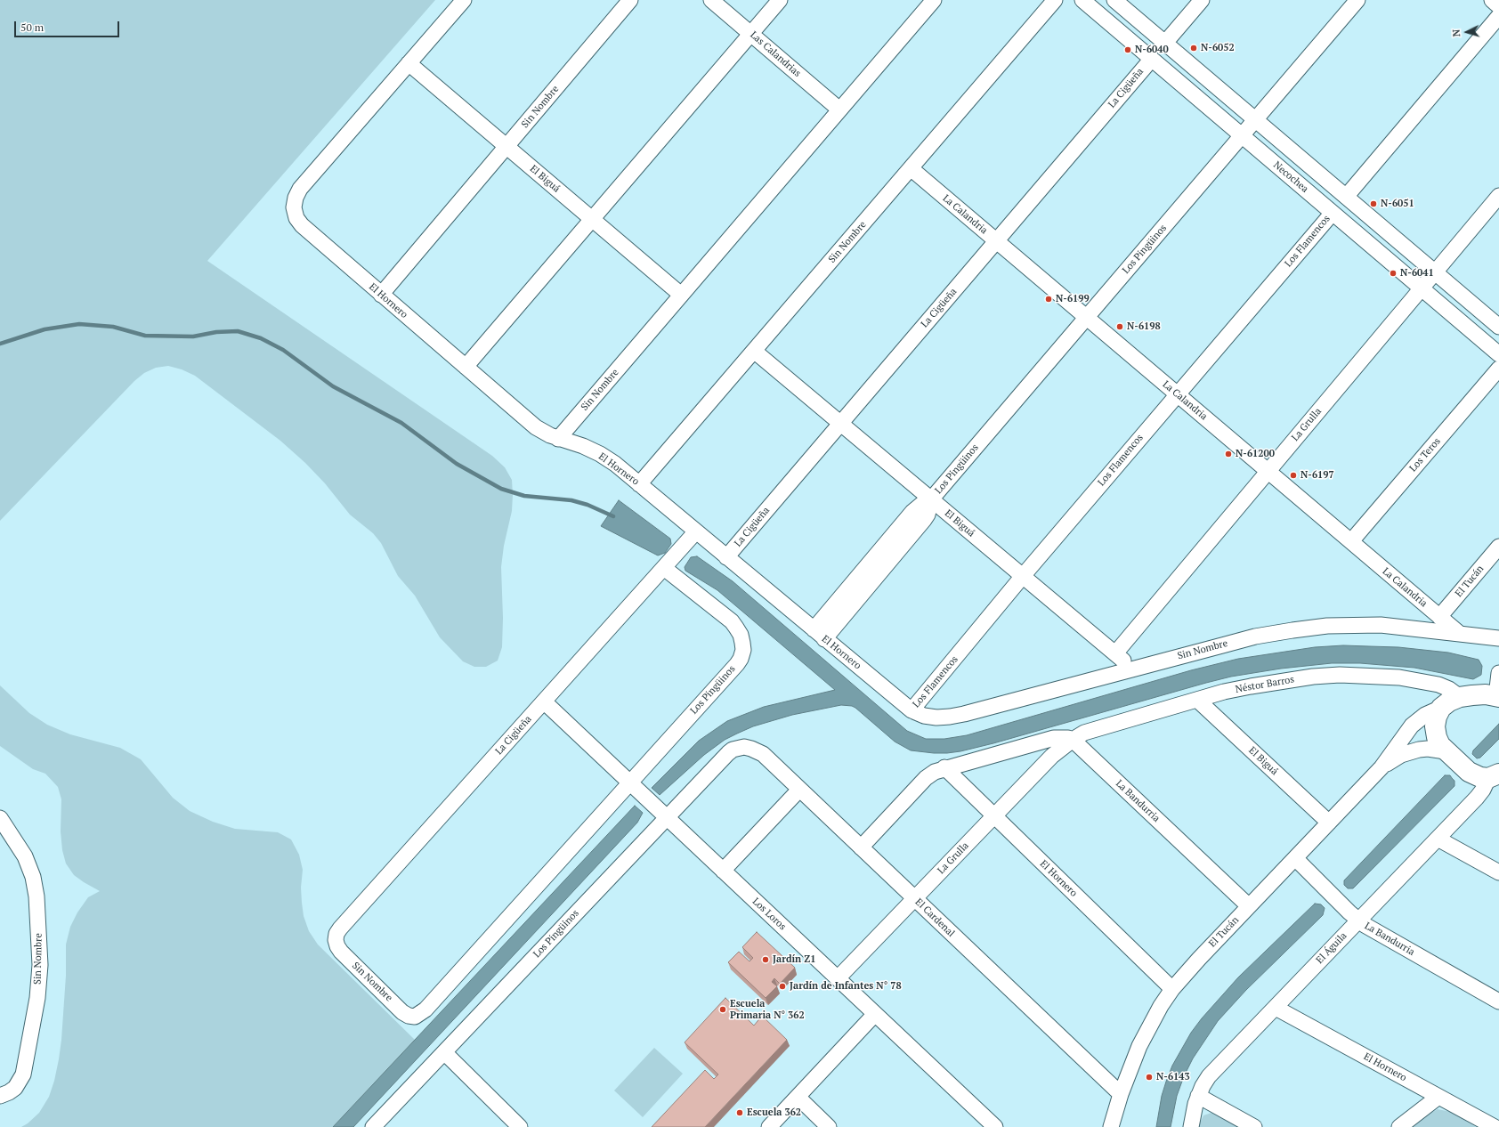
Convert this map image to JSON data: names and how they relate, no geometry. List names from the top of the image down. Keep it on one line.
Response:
{"streets":{"street":["Las Calandrias","La Cigüeña","Sin Nombre","Necochea","El Biguá","La Calandria","Los Flamencos","Los Pingüinos","El Hornero","La Grulla","Los Teros","El Tucán","Néstor Barros","La Bandurria","Los Loros","El Cardenal","El Águila"]},"crossings":[["Las Calandrias","Sin Nombre"],["La Cigüeña","Sin Nombre"],["La Cigüeña","Necochea"],["La Cigüeña","El Biguá"],["La Cigüeña","La Calandria"],["La Cigüeña","Los Pingüinos"],["La Cigüeña","El Hornero"],["La Cigüeña","Los Loros"],["Sin Nombre","El Biguá"],["Sin Nombre","La Calandria"],["Sin Nombre","Los Flamencos"],["Sin Nombre","Los Pingüinos"],["Sin Nombre","El Hornero"],["Necochea","Los Flamencos"],["Necochea","Los Pingüinos"],["Necochea","La Grulla"],["El Biguá","Los Flamencos"],["El Biguá","Los Pingüinos"],["El Biguá","El Hornero"],["El Biguá","La Grulla"],["El Biguá","El Tucán"],["El Biguá","Néstor Barros"],["La Calandria","Los Flamencos"],["La Calandria","Los Pingüinos"],["La Calandria","La Grulla"],["La Calandria","Los Teros"],["La Calandria","El Tucán"],["Los Flamencos","El Hornero"],["Los Pingüinos","El Hornero"],["Los Pingüinos","Los Loros"],["Los Pingüinos","El Cardenal"],["El Hornero","La Grulla"],["El Hornero","El Tucán"],["El Hornero","El Águila"],["La Grulla","Néstor Barros"],["La Grulla","La Bandurria"],["La Grulla","Los Loros"],["La Grulla","El Cardenal"],["El Tucán","La Bandurria"],["El Tucán","El Cardenal"],["Néstor Barros","La Bandurria"],["La Bandurria","El Águila"]],"places":["N-6052","N-6040","N-6051","N-6041","N-6199","N-6198","N-61200","N-6197","Jardín Z1","Jardín de Infantes N° 78","Escuela Primaria N° 362","N-6143","Escuela 362"],"scale_bar":"50 m","north":"left"}
